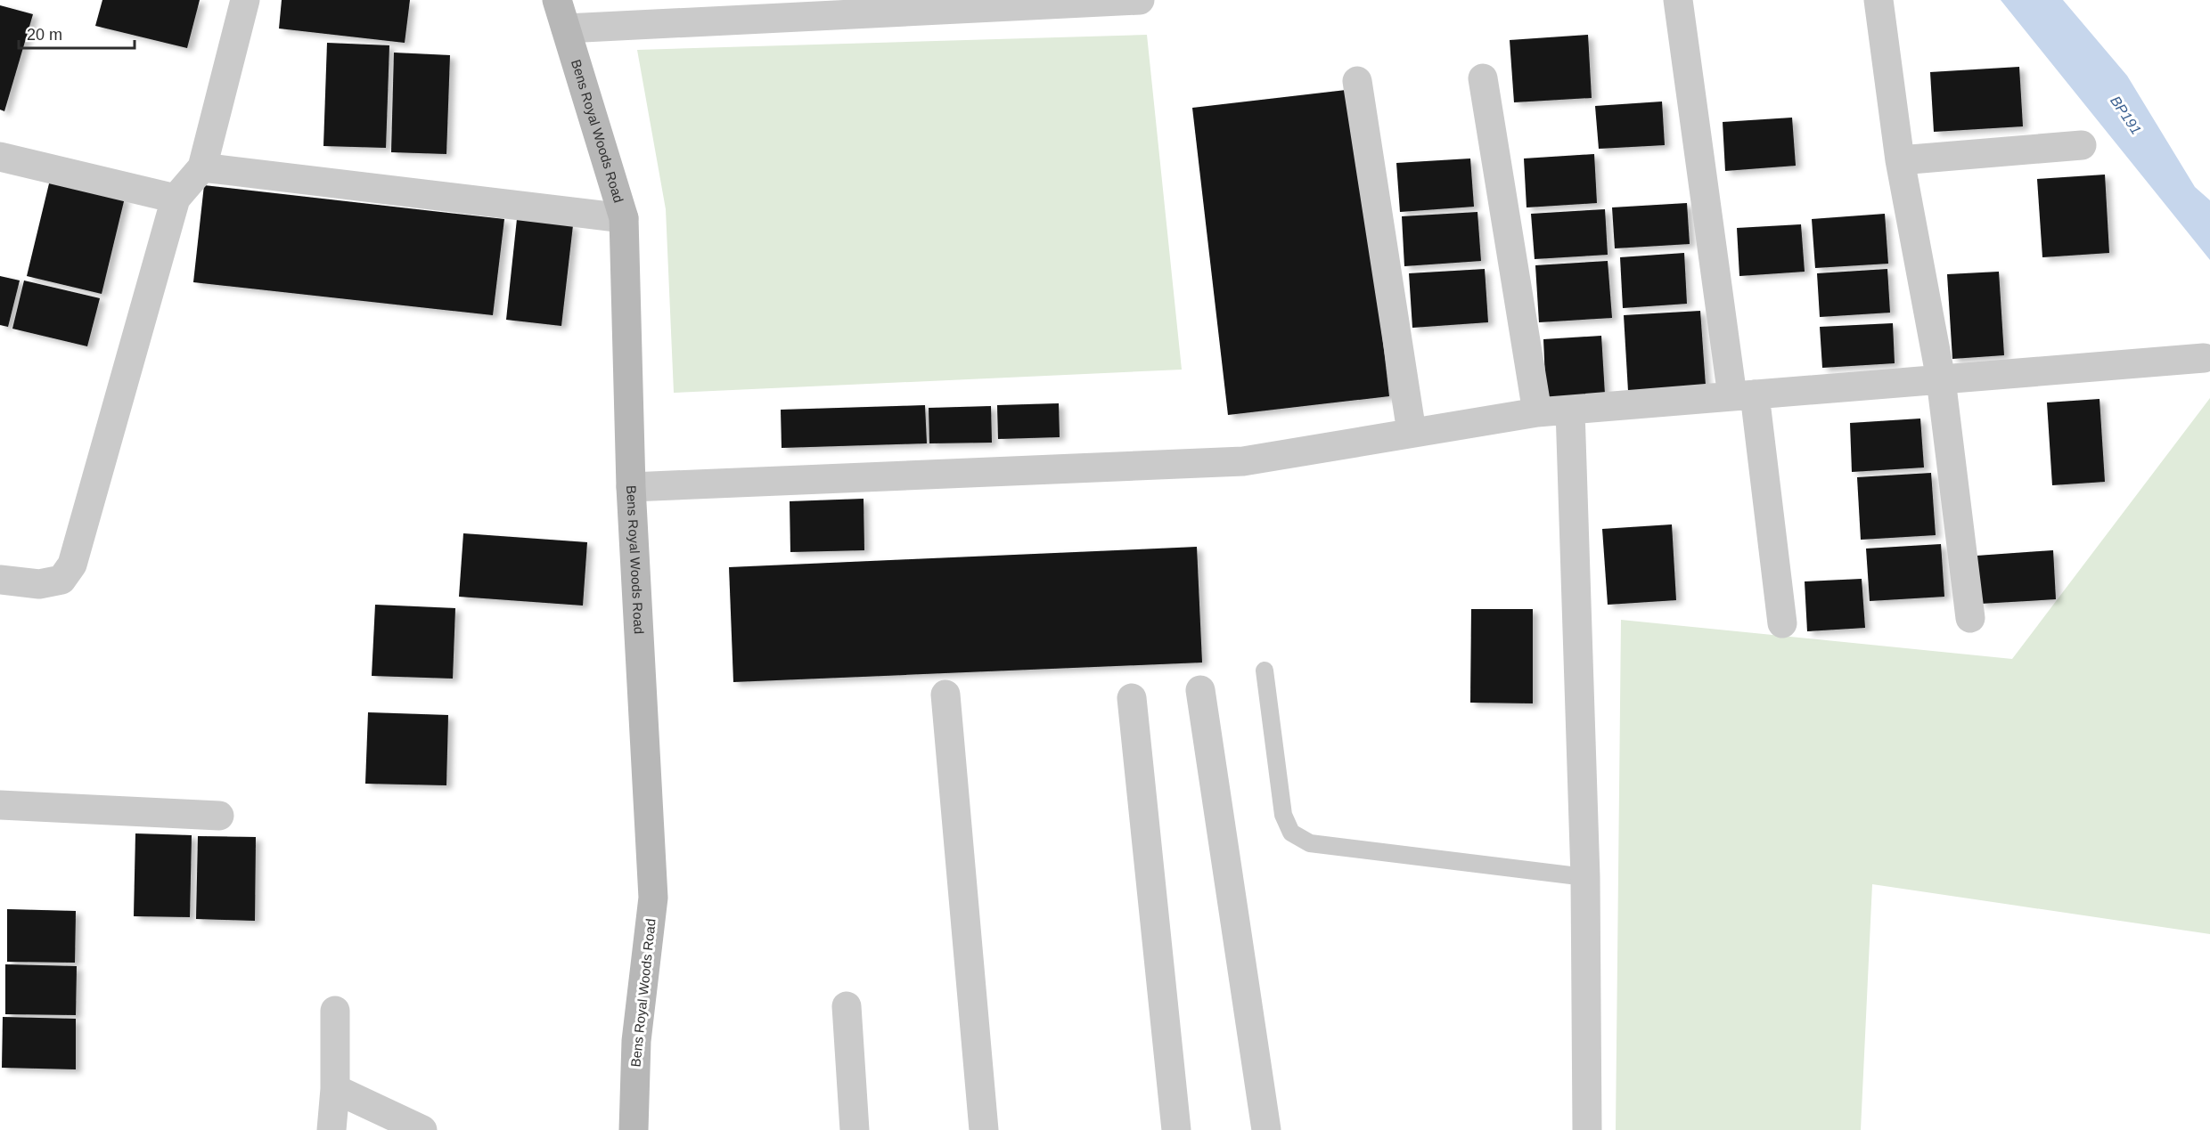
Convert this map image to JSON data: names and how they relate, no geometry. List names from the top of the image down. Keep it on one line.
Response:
{"streets":{"street":["Bens Royal Woods Road"]},"water":["BP191"],"scale_bar":"20 m"}
